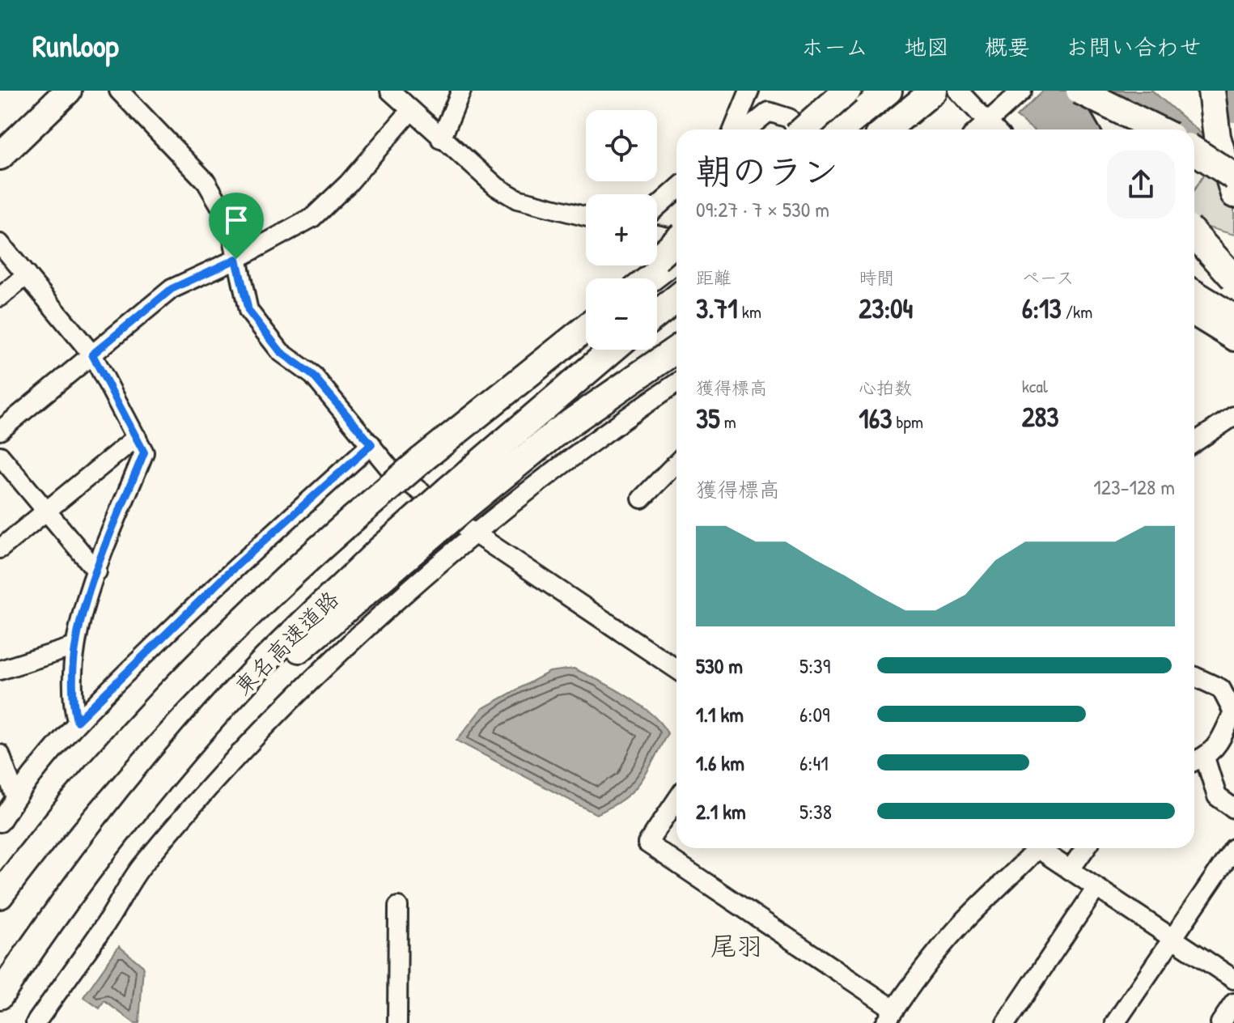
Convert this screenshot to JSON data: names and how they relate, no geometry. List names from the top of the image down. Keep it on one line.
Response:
{"streets":{"highway":["東名高速道路"]},"districts":["尾羽"],"page":{"header":"Runloop","nav":["ホーム","地図","概要","お問い合わせ"],"map_buttons":["+","−"],"heading":["朝のラン","09:27 · 7 × 530 m"],"stats":[["距離","3.71 km"],["時間","23:04"],["ペース","6:13 /km"],["獲得標高","35 m"],["心拍数","163 bpm"],["kcal","283"]],"chart":["獲得標高","123–128 m"],"list":[{"name":"530 m","note":"5:39"},{"name":"1.1 km","note":"6:09"},{"name":"1.6 km","note":"6:41"},{"name":"2.1 km","note":"5:38"}]}}
